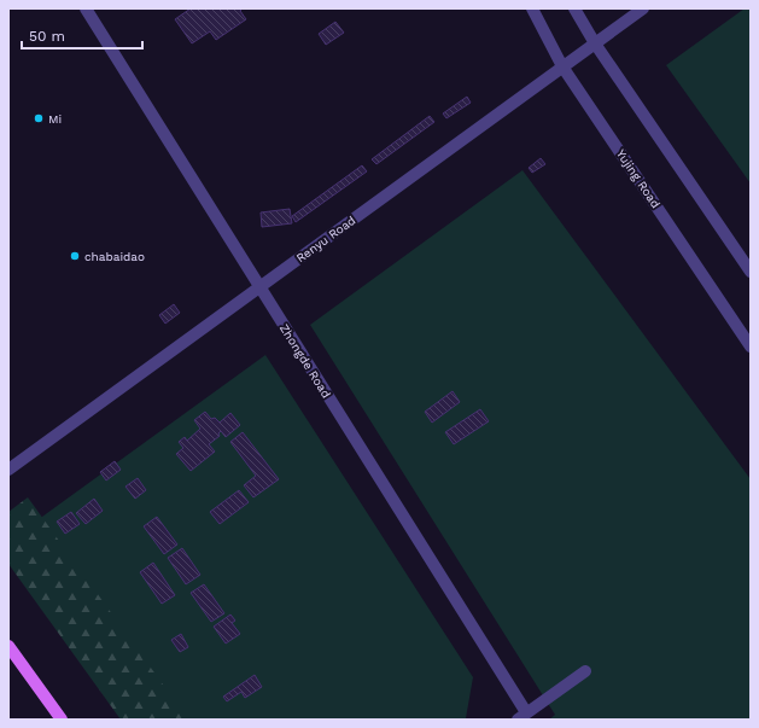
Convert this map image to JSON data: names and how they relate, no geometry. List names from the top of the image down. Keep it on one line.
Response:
{"streets":{"street":["Yujing Road","Renyu Road","Zhongde Road"]},"crossings":[["Yujing Road","Renyu Road"],["Renyu Road","Zhongde Road"]],"places":["Mi","chabaidao"],"scale_bar":"50 m"}
